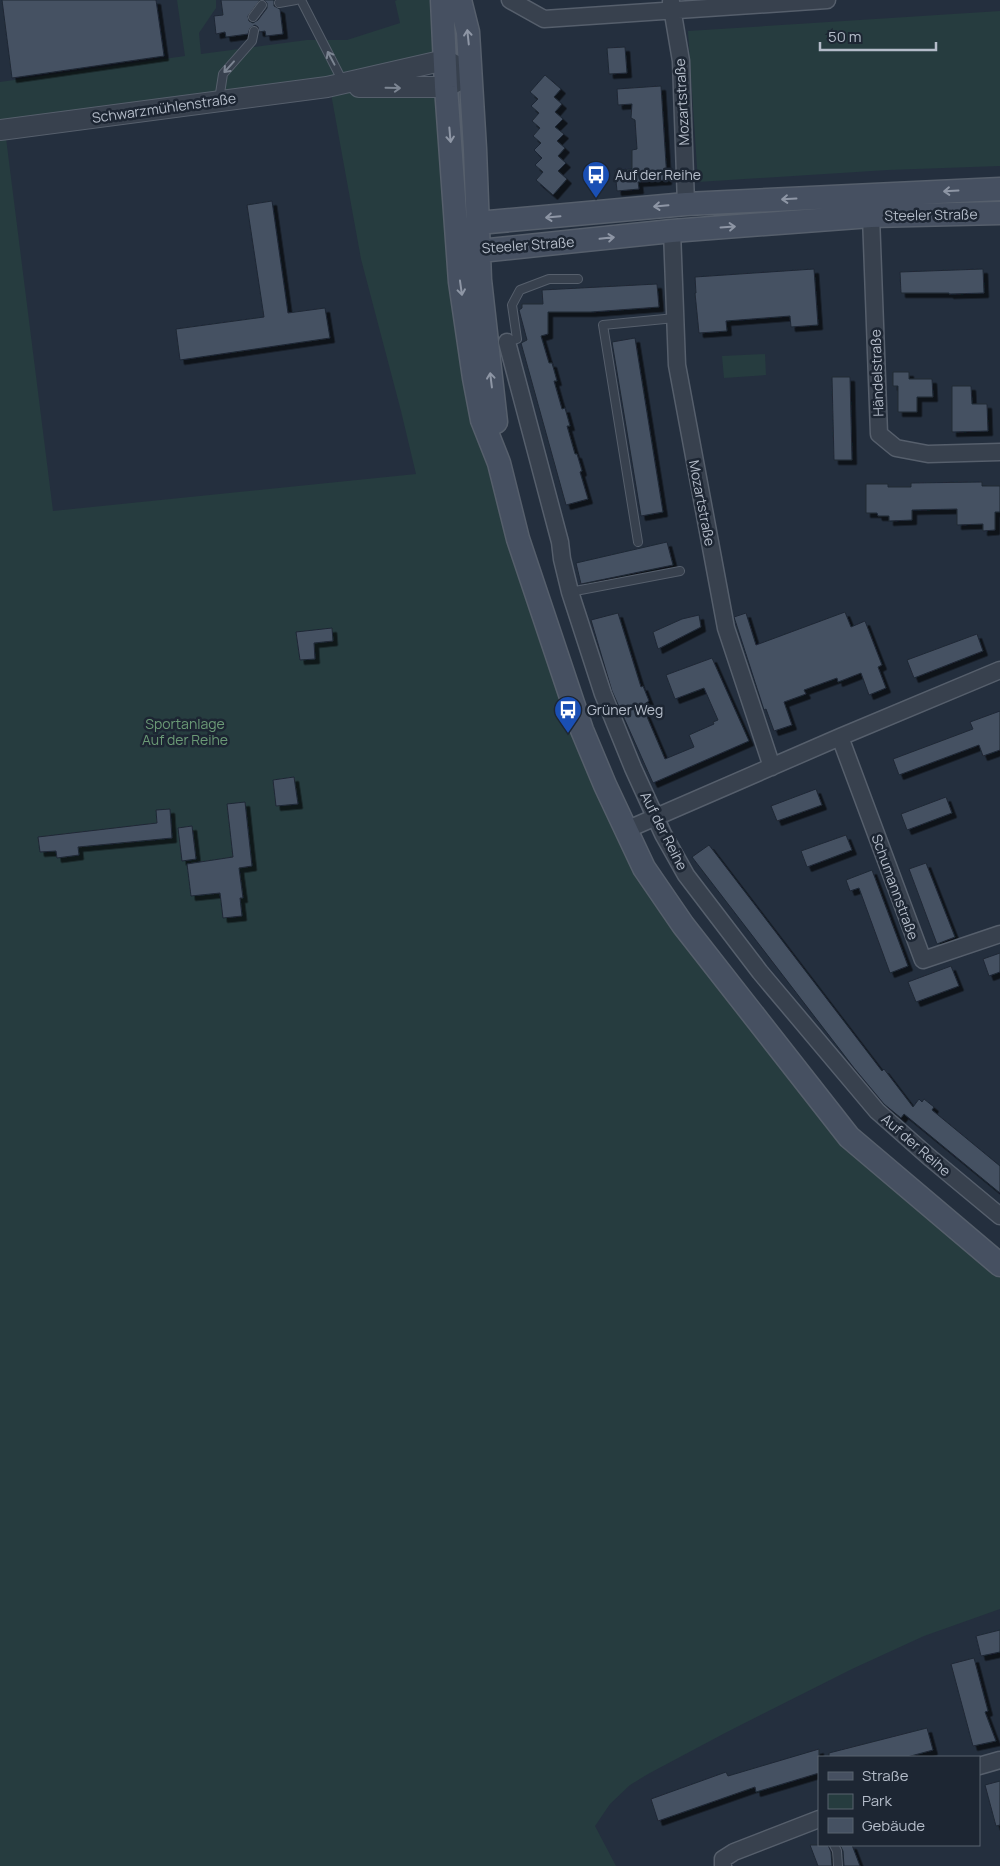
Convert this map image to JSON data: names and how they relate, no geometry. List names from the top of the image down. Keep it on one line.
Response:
{"streets":{"main road":["Steeler Straße"],"street":["Mozartstraße","Schwarzmühlenstraße","Händelstraße","Auf der Reihe","Schumannstraße"]},"crossings":[["Mozartstraße","Steeler Straße"],["Steeler Straße","Händelstraße"]],"parks":["Sportanlage Auf der Reihe"],"places":{"bus stop":["Auf der Reihe","Grüner Weg"]},"legend":["Straße","Park","Gebäude"],"scale_bar":"50 m"}
